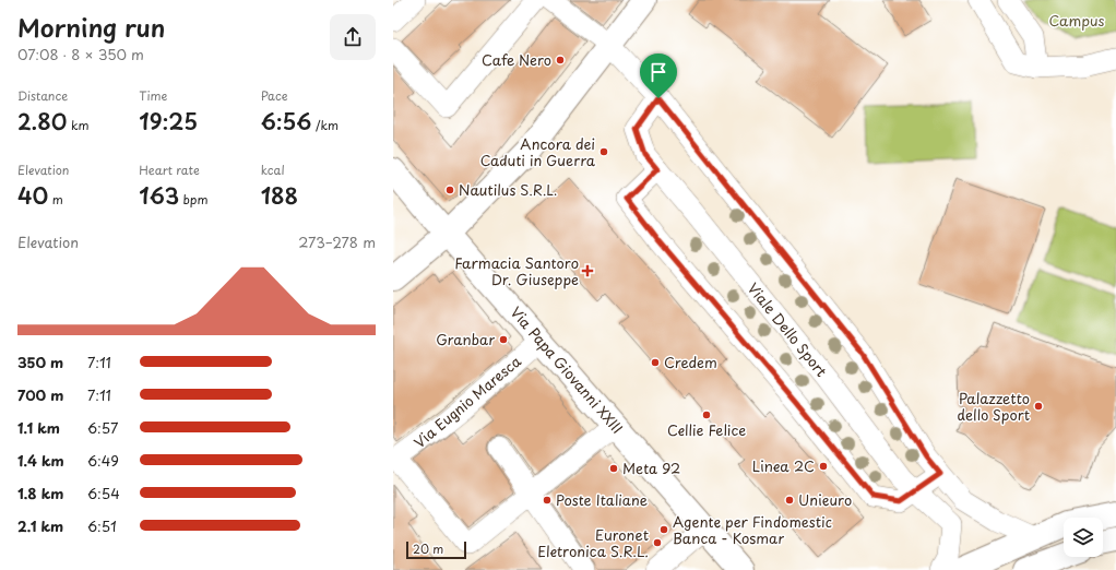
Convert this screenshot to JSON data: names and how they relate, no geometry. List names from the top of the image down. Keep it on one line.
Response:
{"streets":{"street":["Viale Dello Sport","Via Papa Giovanni XXIII","Via Eugnio Maresca"]},"crossings":[["Via Papa Giovanni XXIII","Via Eugnio Maresca"]],"parks":["Campus"],"places":{"other":["Cafe Nero","Ancora dei Caduti in Guerra","Nautilus S.R.L.","Granbar","Credem","Palazzetto dello Sport","Cellie Felice","Linea 2C","Meta 92","Poste Italiane","Unieuro","Agente per Findomestic Banca - Kosmar","Euronet Eletronica S.R.L."],"health":["Farmacia Santoro Dr. Giuseppe"]},"scale_bar":"20 m","page":{"heading":["Morning run","07:08 · 8 × 350 m"],"stats":[["Distance","2.80 km"],["Time","19:25"],["Pace","6:56 /km"],["Elevation","40 m"],["Heart rate","163 bpm"],["kcal","188"]],"chart":["Elevation","273–278 m"],"list":[{"name":"350 m","note":"7:11"},{"name":"700 m","note":"7:11"},{"name":"1.1 km","note":"6:57"},{"name":"1.4 km","note":"6:49"},{"name":"1.8 km","note":"6:54"},{"name":"2.1 km","note":"6:51"}],"scale":"20 m"}}
